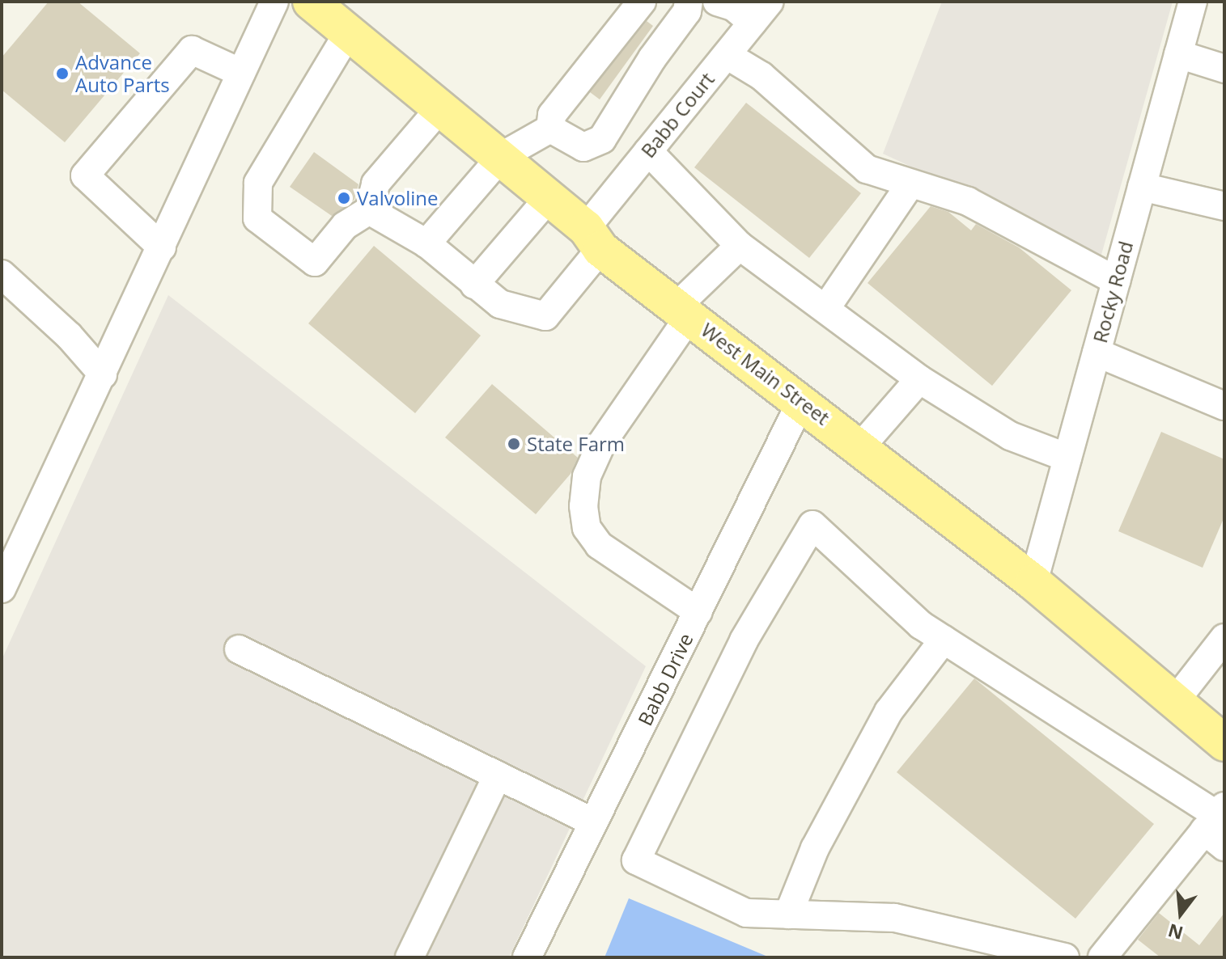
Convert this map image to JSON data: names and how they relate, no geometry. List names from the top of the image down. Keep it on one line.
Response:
{"streets":{"main road":["West Main Street"],"street":["Babb Court","Rocky Road","Babb Drive"]},"crossings":[["Babb Court","West Main Street"],["Rocky Road","West Main Street"],["West Main Street","Babb Drive"]],"places":["Advance Auto Parts","Valvoline","State Farm"],"north":"bottom"}
